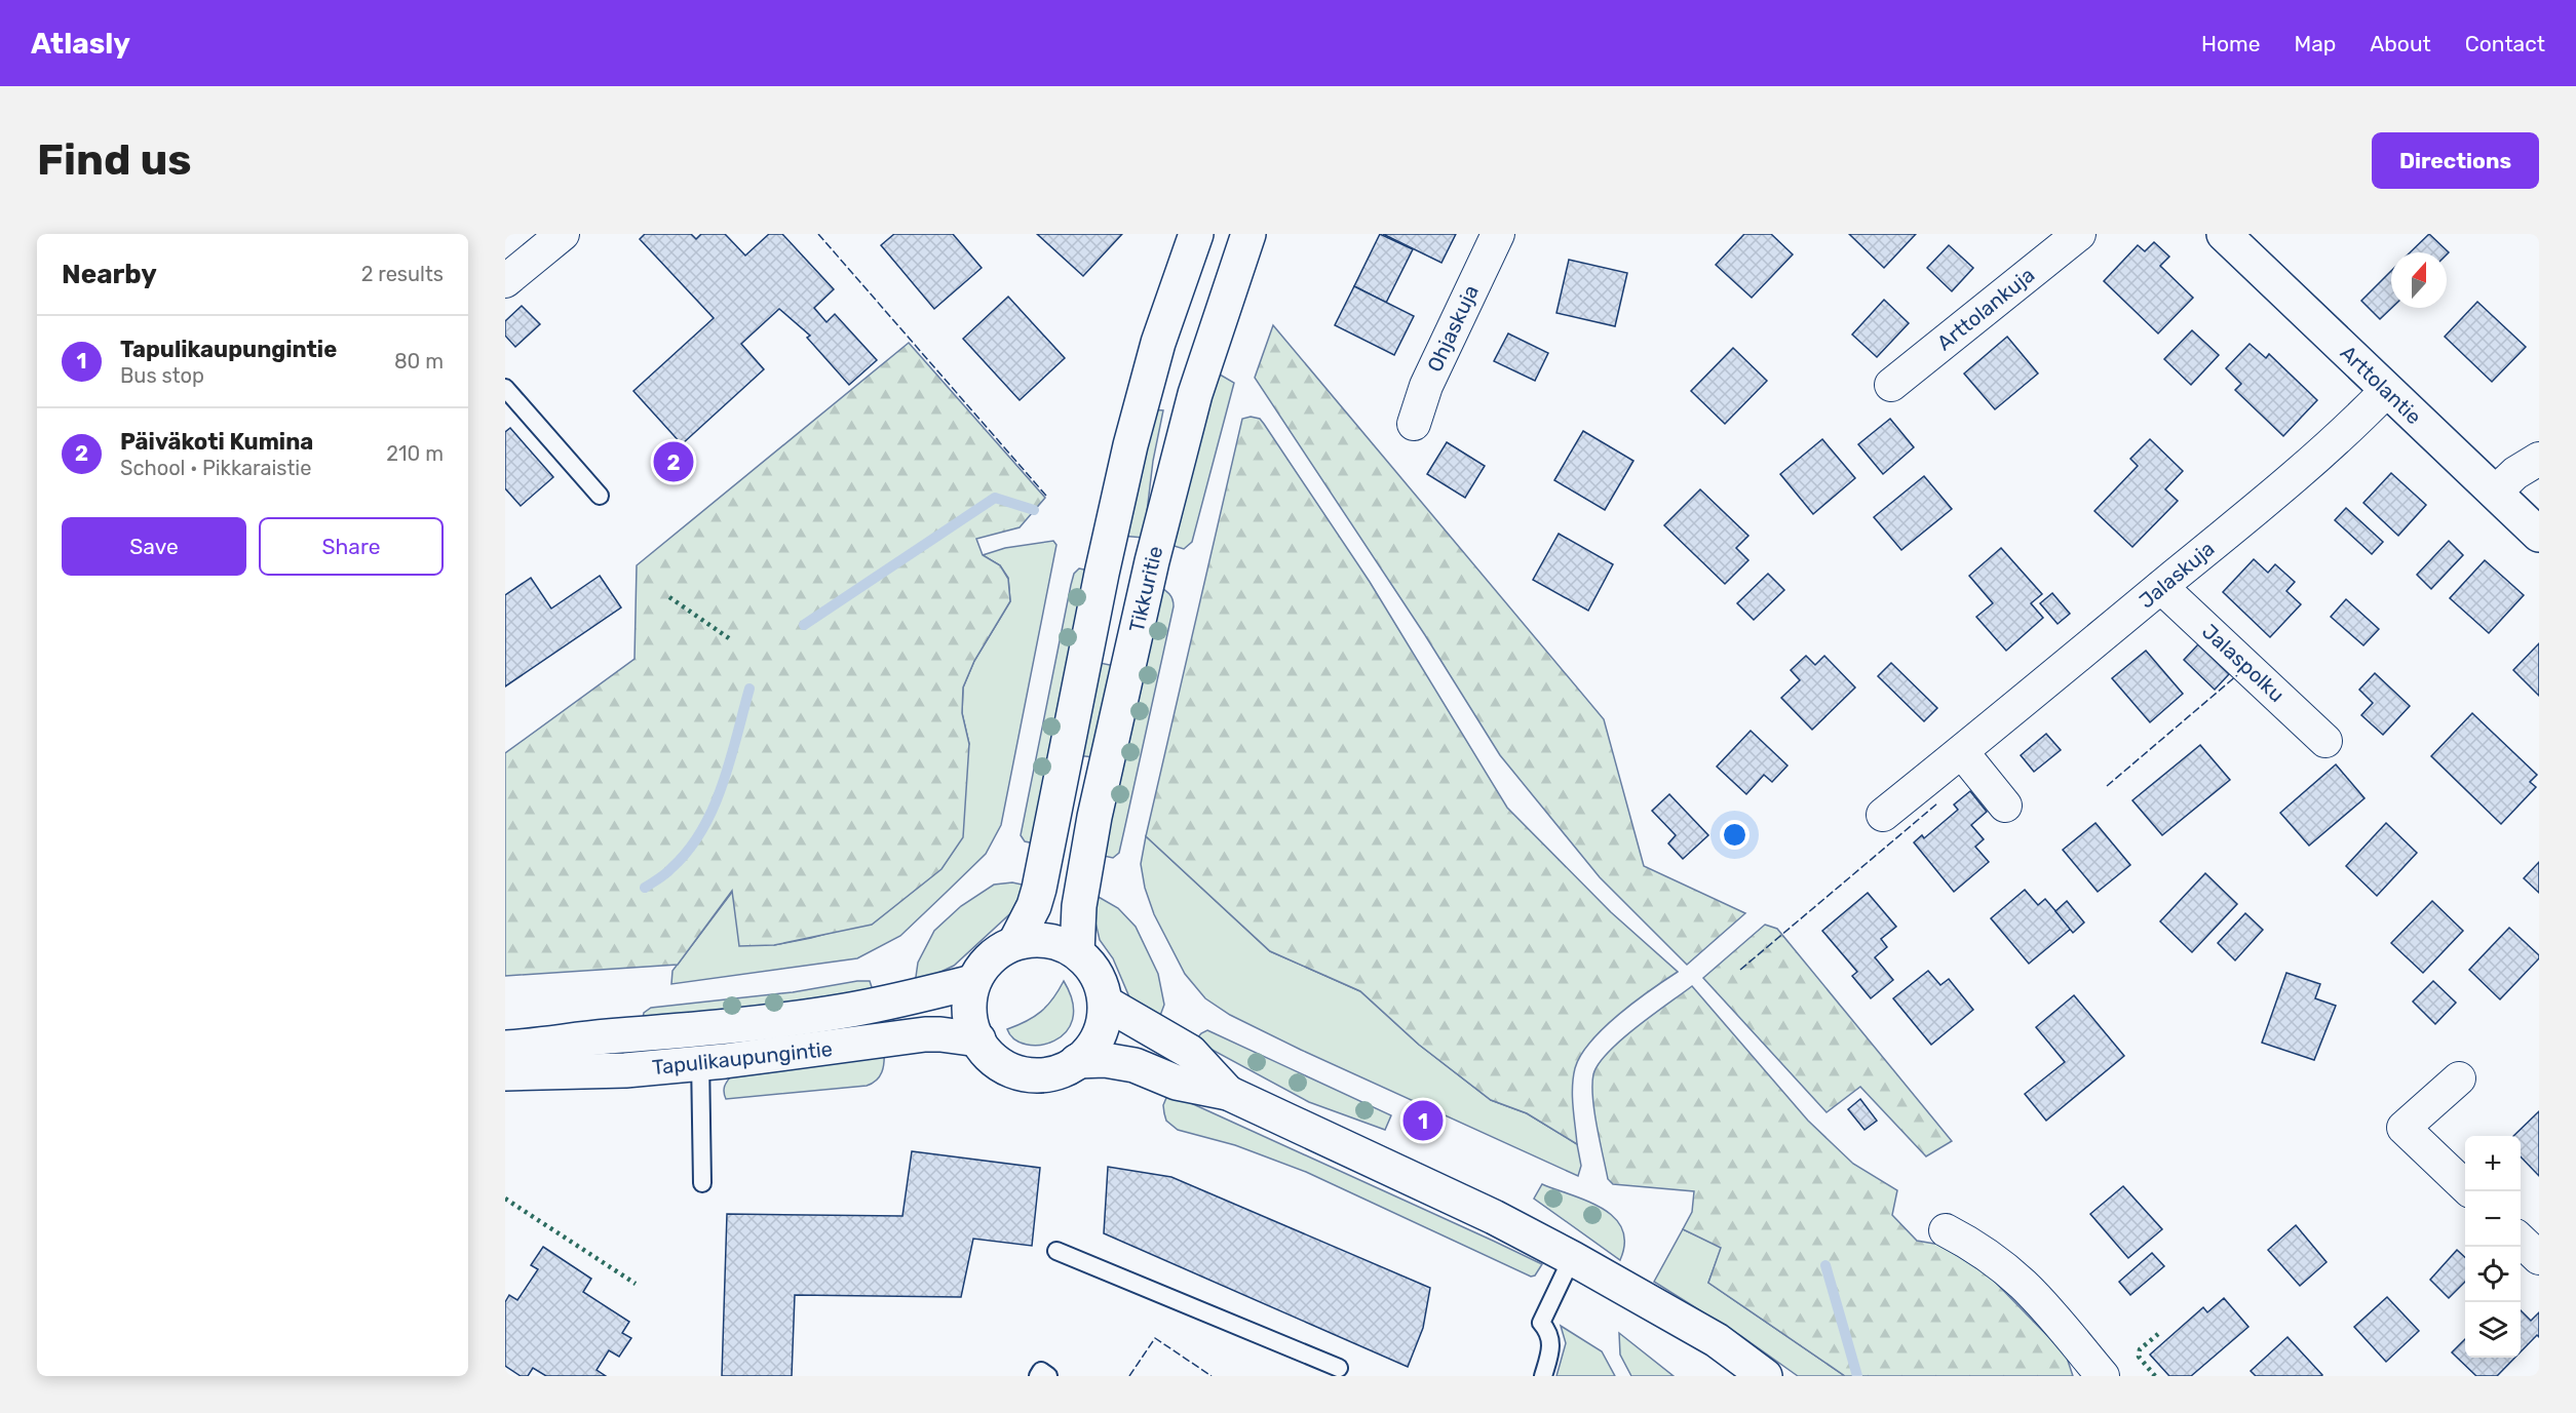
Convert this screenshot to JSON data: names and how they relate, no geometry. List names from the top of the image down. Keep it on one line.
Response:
{"streets":{"main road":["Arttolantie","Tikkuritie","Tapulikaupungintie"],"street":["Arttolankuja","Ohjaskuja","Jalaskuja","Jalaspolku"]},"crossings":[["Arttolantie","Jalaskuja"],["Jalaskuja","Jalaspolku"],["Tikkuritie","Tapulikaupungintie"]],"north":"top","page":{"header":"Atlasly","nav":["Home","Map","About","Contact"],"buttons":["Directions",["Save","Share"]],"title":"Find us","heading":["Nearby","2 results"],"list":[{"mark":"1","name":"Tapulikaupungintie","note":"Bus stop","value":"80 m"},{"mark":"2","name":"Päiväkoti Kumina","note":"School · Pikkaraistie","value":"210 m"}],"pins":["2","1"],"map_buttons":["+","−"]}}
